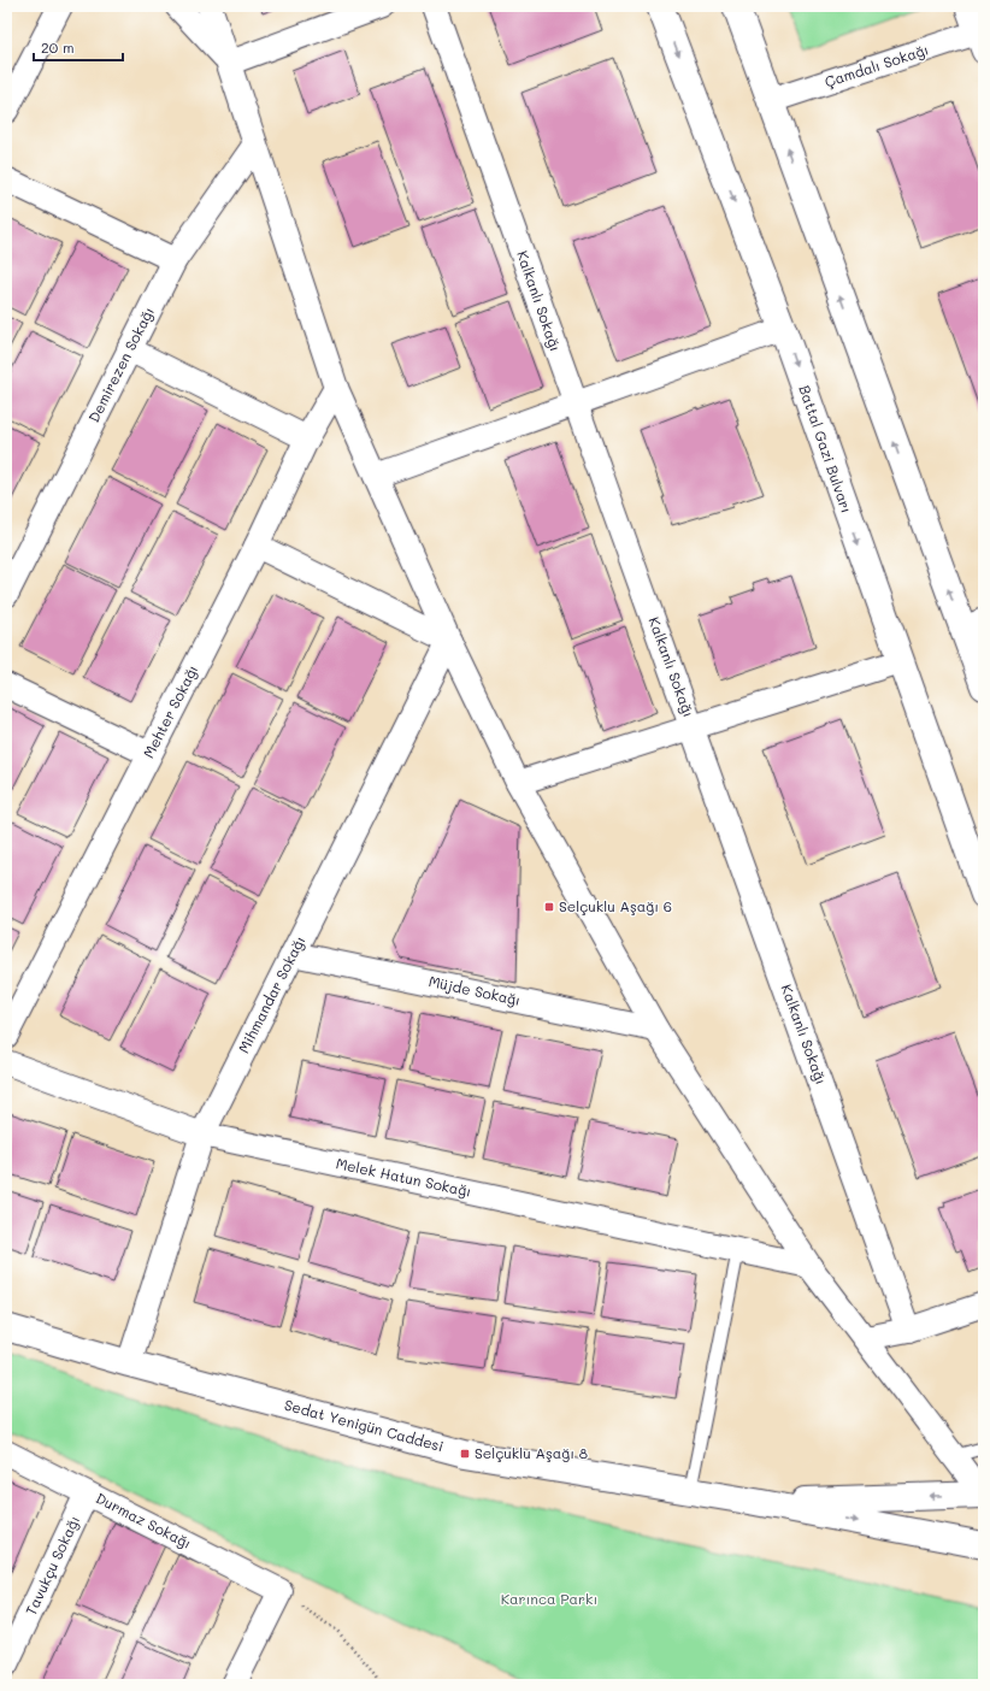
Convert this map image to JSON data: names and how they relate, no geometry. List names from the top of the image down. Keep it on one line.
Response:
{"streets":{"main road":["Battal Gazi Bulvarı","Sedat Yenigün Caddesi"],"street":["Çamdalı Sokağı","Kalkanlı Sokağı","Demirezen Sokağı","Mehter Sokağı","Müjde Sokağı","Mihmandar Sokağı","Melek Hatun Sokağı","Durmaz Sokağı","Tavukçu Sokağı"]},"crossings":[["Müjde Sokağı","Mihmandar Sokağı"],["Mihmandar Sokağı","Melek Hatun Sokağı"],["Mihmandar Sokağı","Sedat Yenigün Caddesi"],["Durmaz Sokağı","Tavukçu Sokağı"]],"parks":["Karınca Parkı"],"places":{"transit":["Selçuklu Aşağı 6","Selçuklu Aşağı 8"]},"scale_bar":"20 m"}
